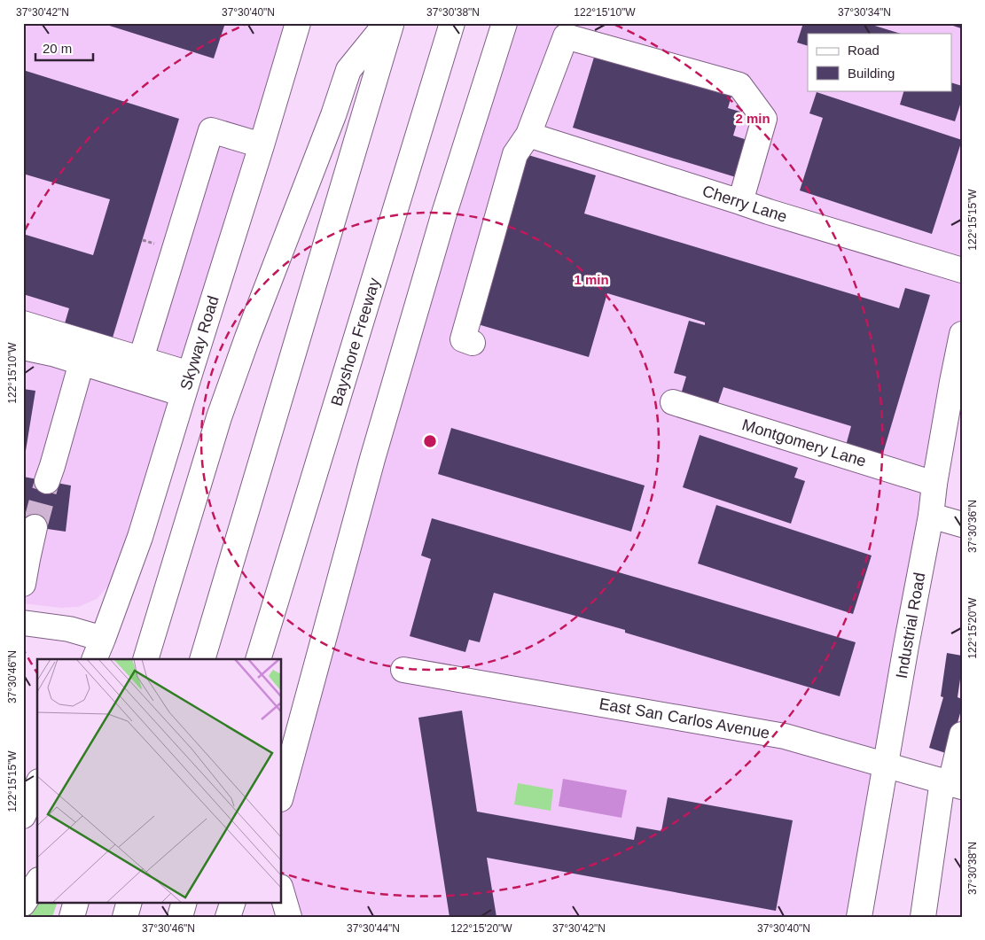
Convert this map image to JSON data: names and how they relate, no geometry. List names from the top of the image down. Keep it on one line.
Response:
{"streets":{"main road":["Cherry Lane","Bayshore Freeway","Skyway Road","Montgomery Lane","Industrial Road","East San Carlos Avenue"]},"crossings":[["Montgomery Lane","Industrial Road"],["Industrial Road","East San Carlos Avenue"]],"legend":["Road","Building"],"scale_bar":"20 m","coordinates":["37°30'42\"N","37°30'40\"N","37°30'38\"N","122°15'10\"W","37°30'34\"N","122°15'15\"W","37°30'36\"N","122°15'20\"W","37°30'46\"N","37°30'44\"N"],"rings":["2 min","1 min"]}
